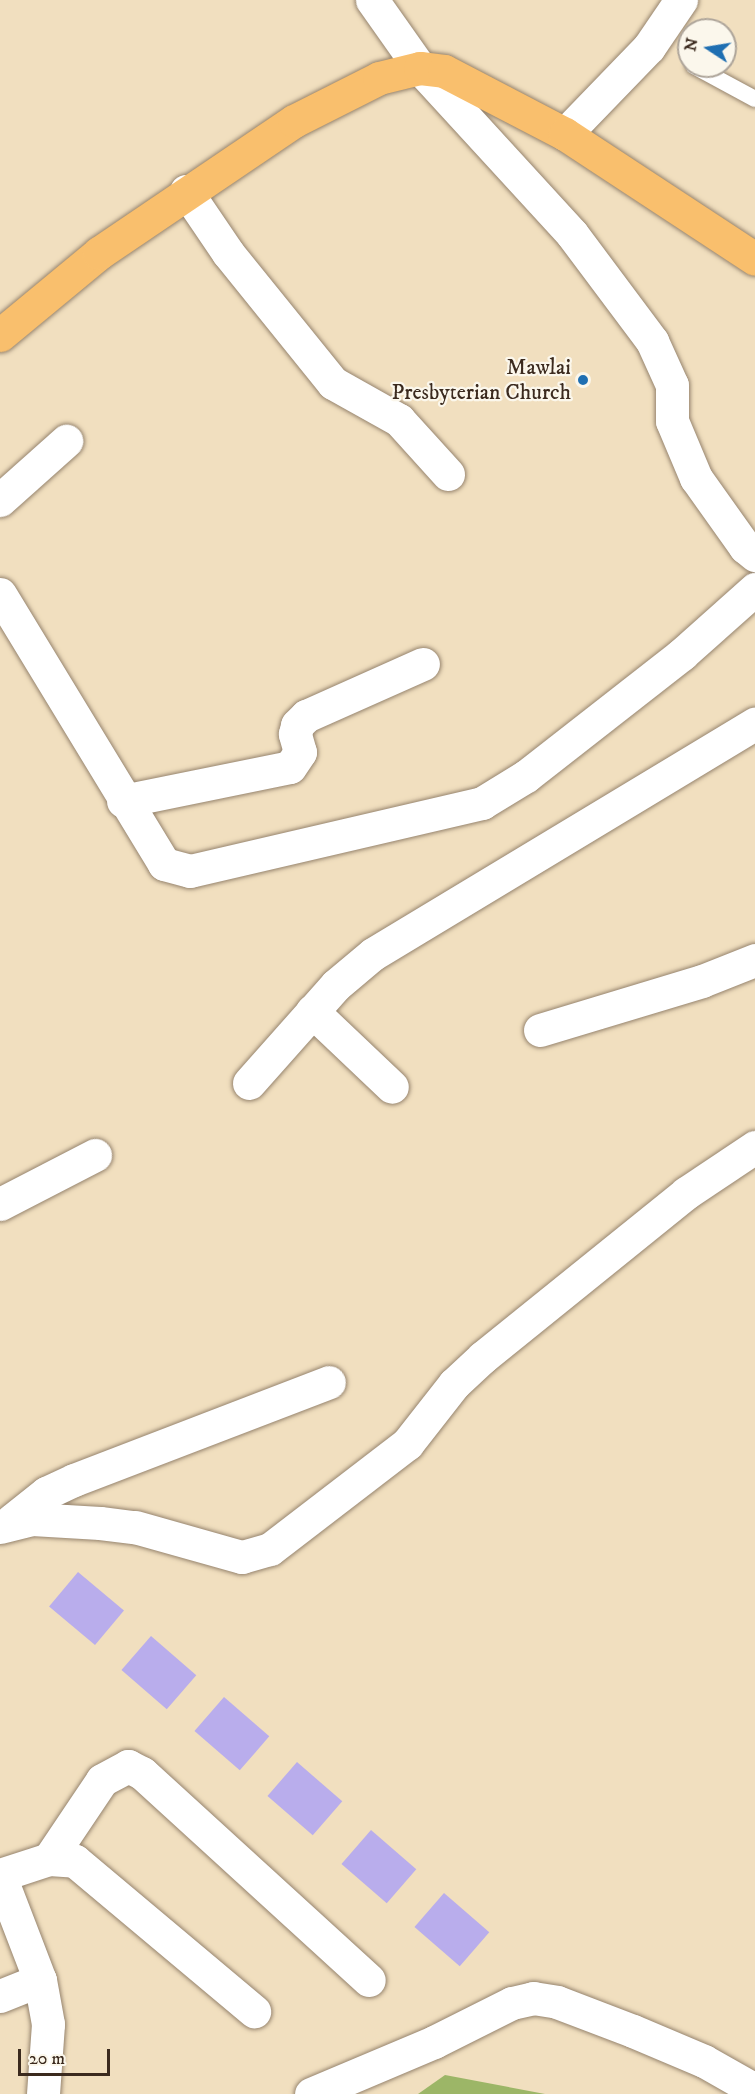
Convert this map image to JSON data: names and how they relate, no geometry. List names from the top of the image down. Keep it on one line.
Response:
{"places":["Mawlai Presbyterian Church"],"scale_bar":"20 m","north":"left"}
